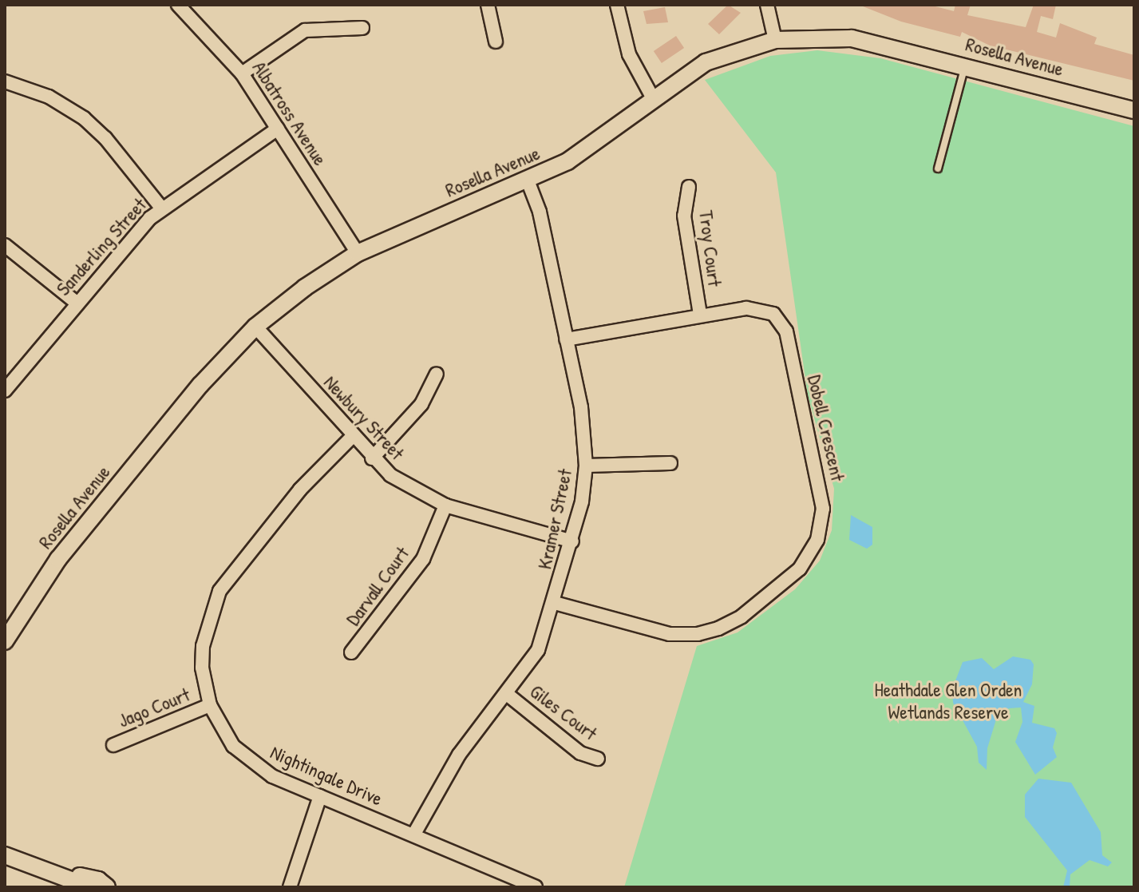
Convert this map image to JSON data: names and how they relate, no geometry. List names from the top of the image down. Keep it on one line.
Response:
{"streets":{"street":["Rosella Avenue","Albatross Avenue","Sanderling Street","Troy Court","Newbury Street","Dobell Crescent","Kramer Street","Darvall Court","Jago Court","Giles Court","Nightingale Drive"]},"crossings":[["Rosella Avenue","Albatross Avenue"],["Rosella Avenue","Newbury Street"],["Rosella Avenue","Kramer Street"],["Albatross Avenue","Sanderling Street"],["Troy Court","Dobell Crescent"],["Newbury Street","Kramer Street"],["Newbury Street","Darvall Court"],["Newbury Street","Nightingale Drive"],["Dobell Crescent","Kramer Street"],["Kramer Street","Giles Court"],["Kramer Street","Nightingale Drive"],["Jago Court","Nightingale Drive"]],"parks":["Heathdale Glen Orden Wetlands Reserve"]}
